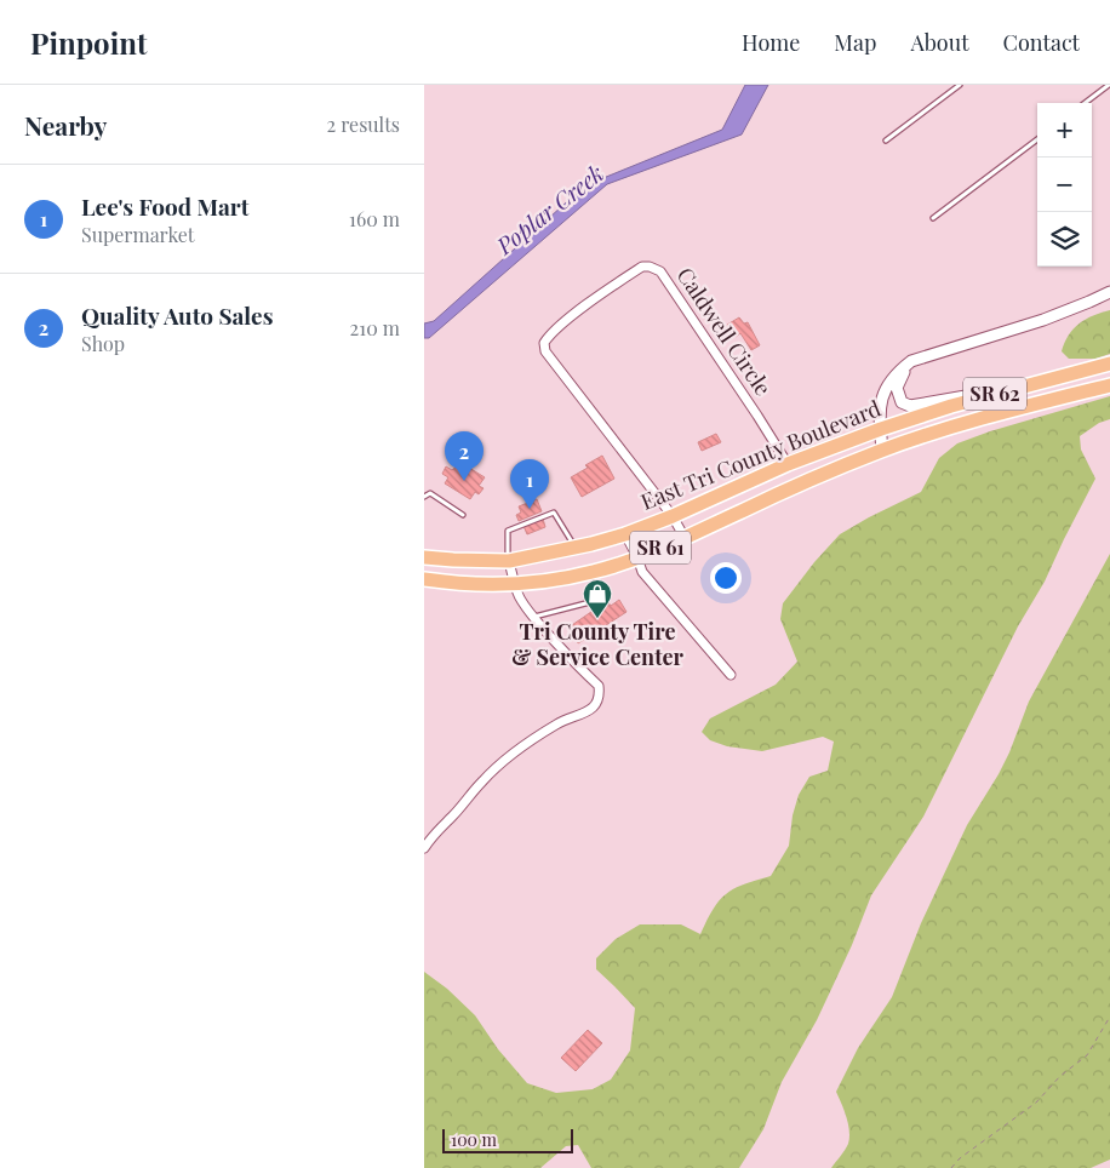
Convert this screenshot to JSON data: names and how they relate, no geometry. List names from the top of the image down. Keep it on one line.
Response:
{"streets":{"highway":["SR 62","East Tri County Boulevard","SR 61"],"street":["Caldwell Circle"]},"crossings":[["Caldwell Circle","East Tri County Boulevard"]],"water":["Poplar Creek"],"places":{"shop":["Tri County Tire & Service Center"]},"scale_bar":"100 m","page":{"header":"Pinpoint","nav":["Home","Map","About","Contact"],"heading":["Nearby","2 results"],"map_buttons":["+","−"],"list":[{"mark":"1","name":"Lee's Food Mart","note":"Supermarket","value":"160 m"},{"mark":"2","name":"Quality Auto Sales","note":"Shop","value":"210 m"}],"pins":["2","1"],"scale":"100 m"}}
